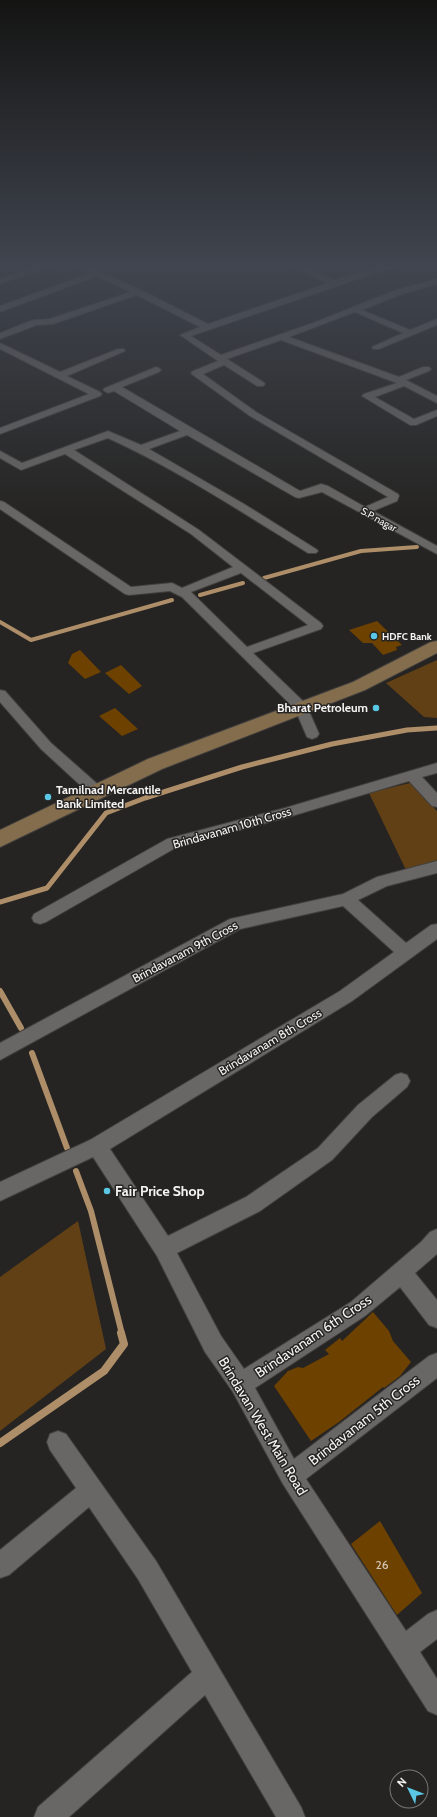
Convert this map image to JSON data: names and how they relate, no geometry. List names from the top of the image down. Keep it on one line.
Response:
{"streets":{"street":["S.P nagar","Brindavanam 10th Cross","Brindavanam 9th Cross","Brindavanam 8th Cross","Brindavanam 6th Cross","Brindavanam 5th Cross","Brindavan West Main Road"]},"crossings":[["Brindavanam 8th Cross","Brindavan West Main Road"],["Brindavanam 6th Cross","Brindavan West Main Road"],["Brindavanam 5th Cross","Brindavan West Main Road"]],"places":["HDFC Bank","Bharat Petroleum","Tamilnad Mercantile Bank Limited","Fair Price Shop"],"house_numbers":["26"],"north":"top left"}
